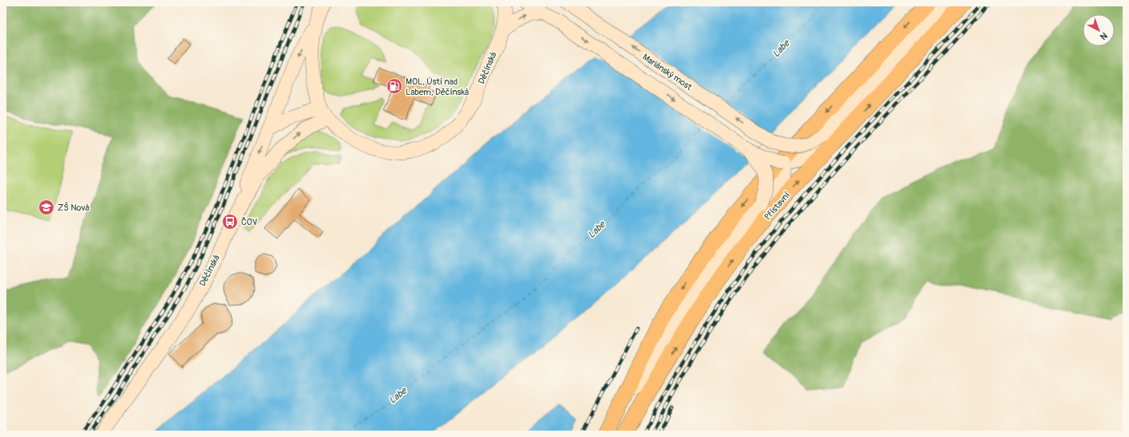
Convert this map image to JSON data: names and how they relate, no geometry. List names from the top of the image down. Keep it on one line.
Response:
{"streets":{"main road":["Přístavní"],"street":["Děčínská","Mariánský most"]},"water":["Labe"],"places":{"fuel station":["MOL, Ústí nad Labem, Děčínská"],"school or university":["ZŠ Nová"],"bus stop":["ČOV"]},"north":"bottom right"}
